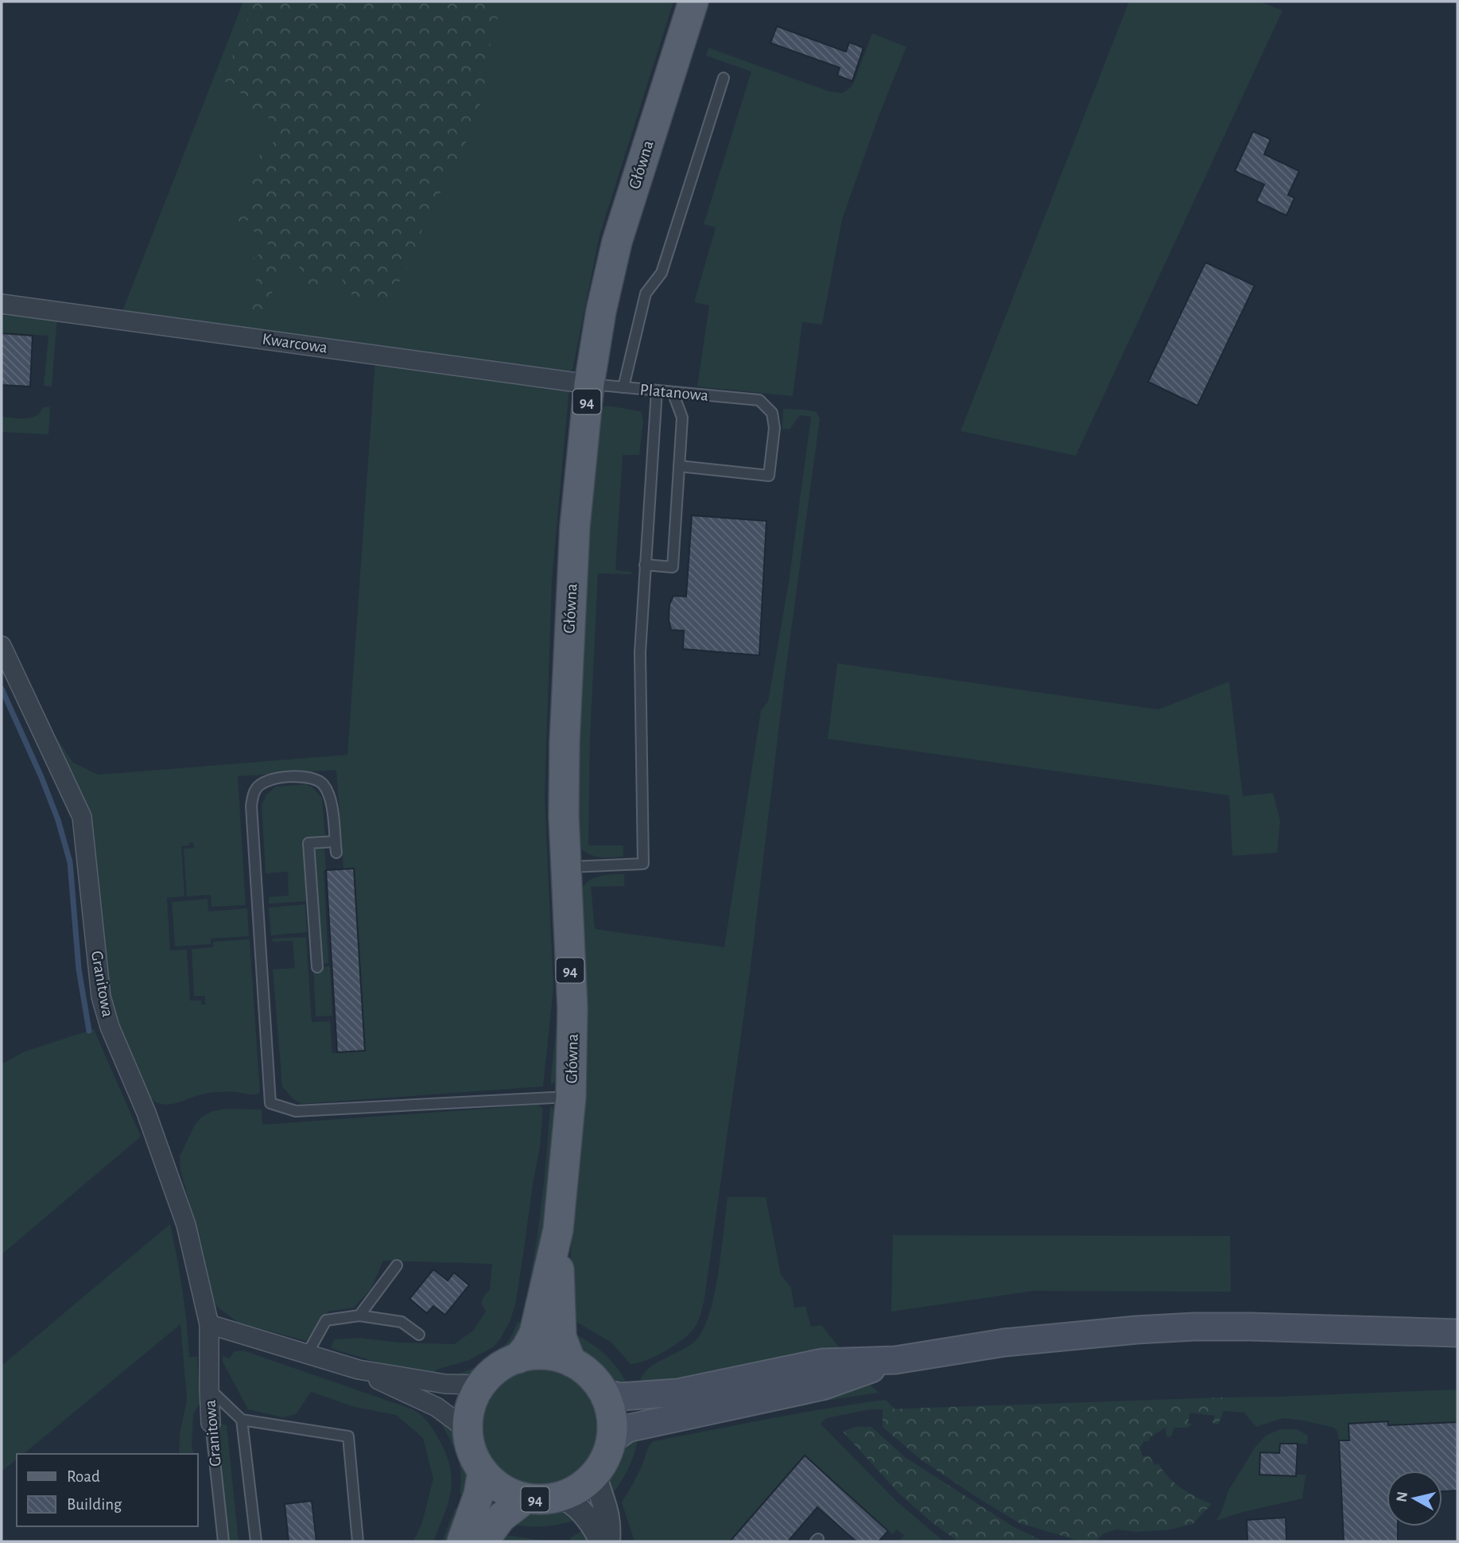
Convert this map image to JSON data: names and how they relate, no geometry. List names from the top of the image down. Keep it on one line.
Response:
{"streets":{"main road":["Główna","94"],"street":["Kwarcowa","Granitowa"],"lane":["Platanowa"]},"crossings":[["Główna","Kwarcowa"],["Główna","Platanowa"],["Główna","94"],["Kwarcowa","Platanowa"]],"legend":["Road","Building"],"north":"left"}
